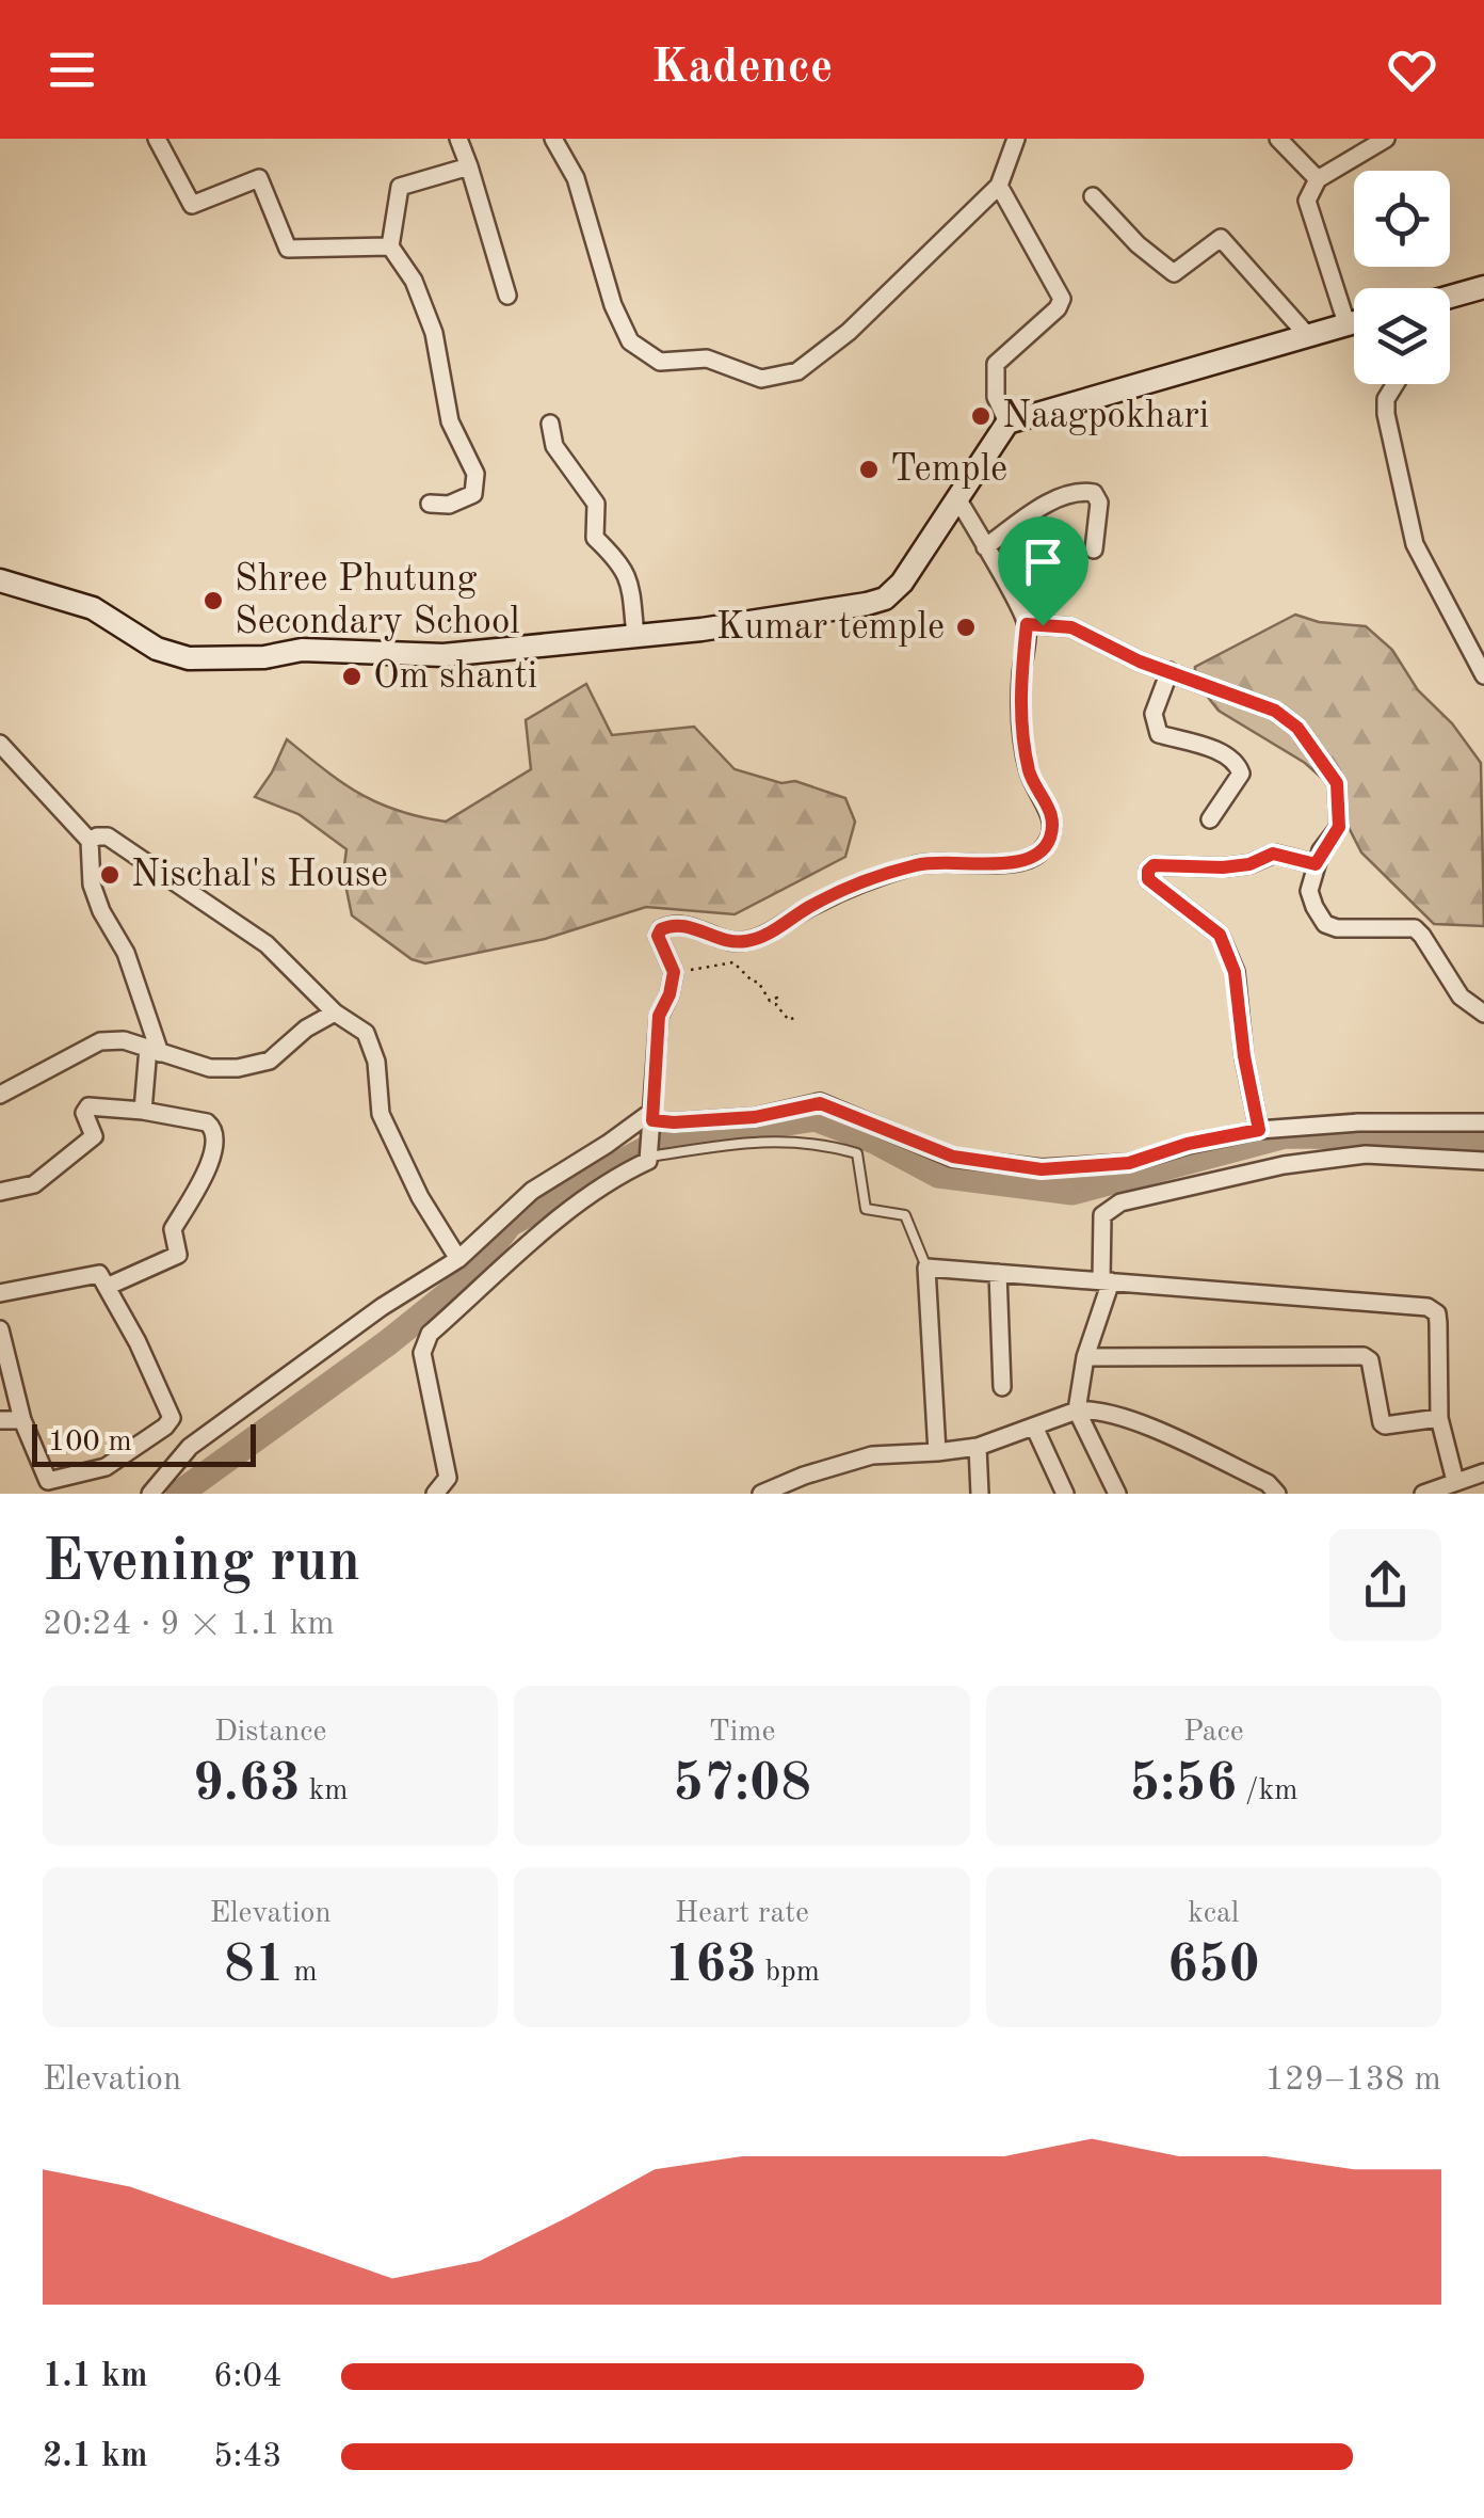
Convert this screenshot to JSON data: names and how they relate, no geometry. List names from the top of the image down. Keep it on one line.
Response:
{"places":["Naagpokhari","Temple","Shree Phutung Secondary School","Kumar temple","Om shanti","Nischal's House"],"scale_bar":"100 m","page":{"header":"Kadence","scale":"100 m","heading":["Evening run","20:24 · 9 × 1.1 km"],"stats":[["Distance","9.63 km"],["Time","57:08"],["Pace","5:56 /km"],["Elevation","81 m"],["Heart rate","163 bpm"],["kcal","650"]],"chart":["Elevation","129–138 m"],"list":[{"name":"1.1 km","note":"6:04"},{"name":"2.1 km","note":"5:43"}]}}
